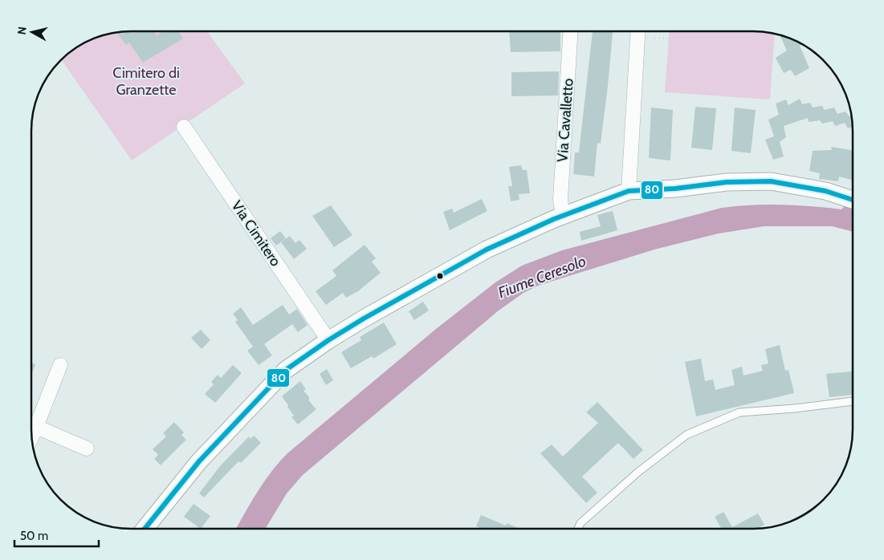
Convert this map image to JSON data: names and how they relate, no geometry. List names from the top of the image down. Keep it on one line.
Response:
{"streets":{"street":["Via Cavalletto","Via Cimitero"]},"water":["Fiume Ceresolo"],"parks":["Cimitero di Granzette"],"lines":["transit line 80"],"scale_bar":"50 m","north":"left"}
